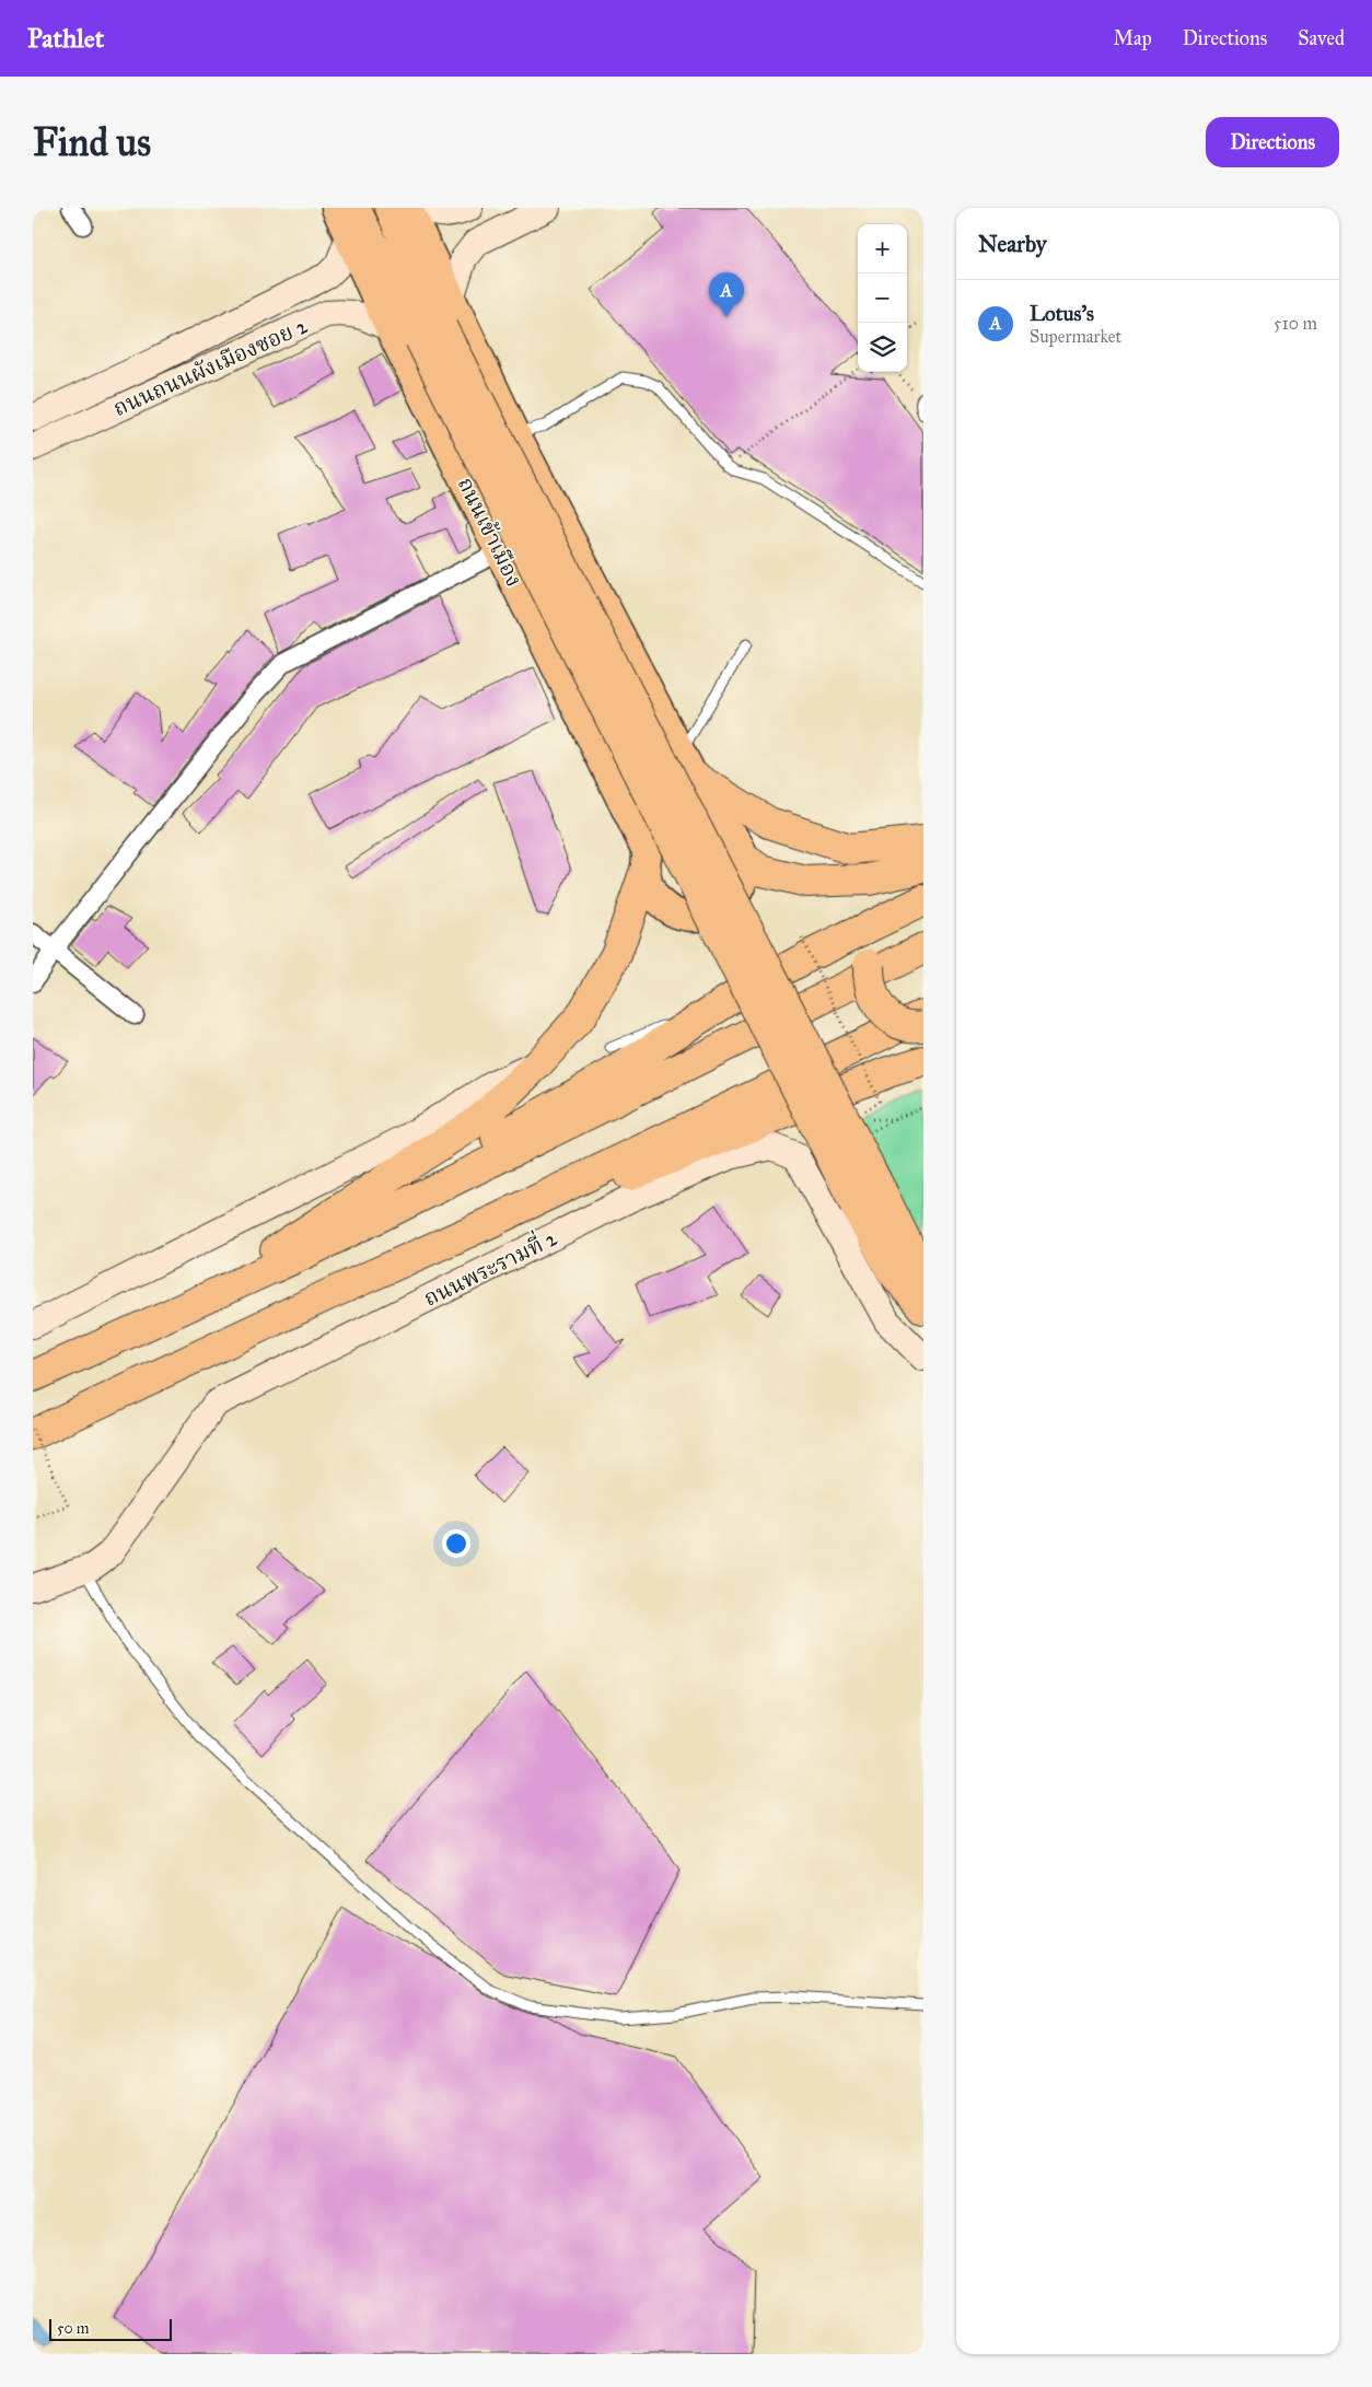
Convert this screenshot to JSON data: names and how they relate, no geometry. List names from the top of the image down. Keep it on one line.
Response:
{"streets":{"highway":["ถนนพระรามที่ 2"],"main road":["ถนนถนนผังเมืองซอย 2","ถนนเข้าเมือง"]},"crossings":[["ถนนถนนผังเมืองซอย 2","ถนนเข้าเมือง"]],"scale_bar":"50 m","page":{"header":"Pathlet","nav":["Map","Directions","Saved"],"buttons":"Directions","title":"Find us","heading":"Nearby","map_buttons":["+","−"],"pins":"A","list":[{"mark":"A","name":"Lotus's","note":"Supermarket","value":"510 m"}],"scale":"50 m"}}
